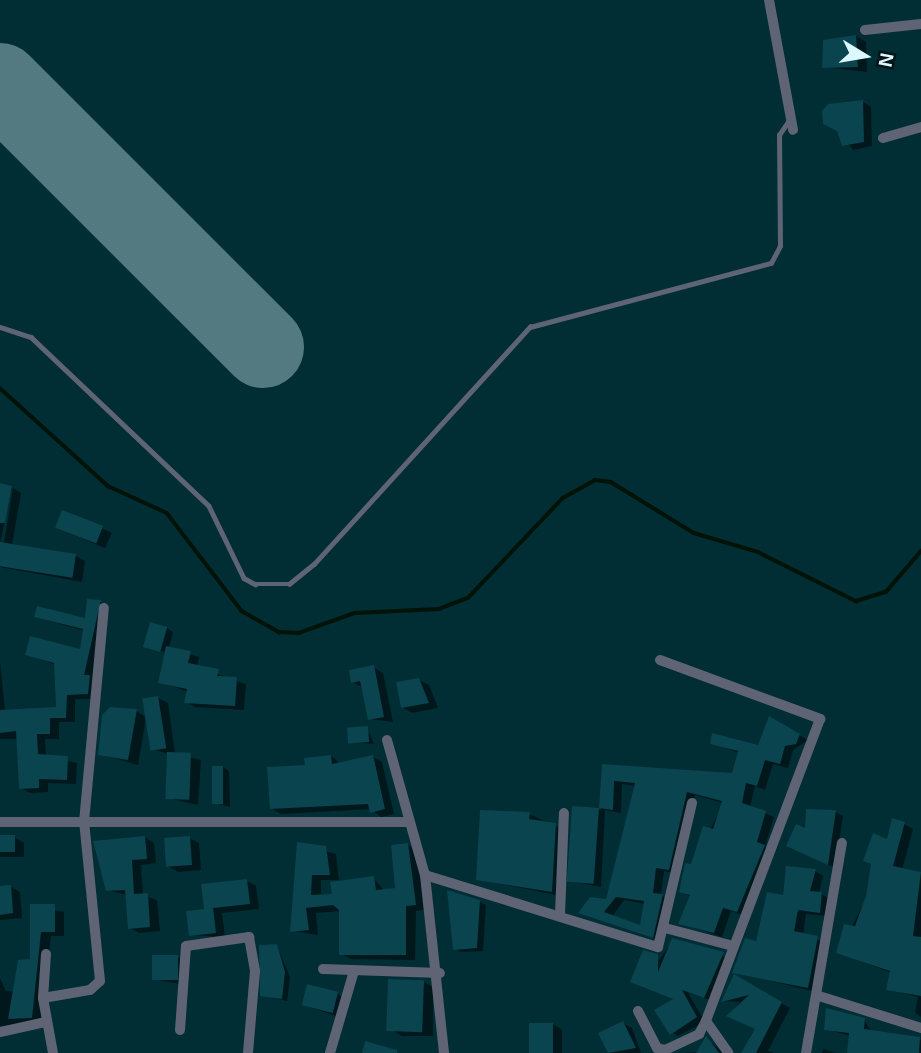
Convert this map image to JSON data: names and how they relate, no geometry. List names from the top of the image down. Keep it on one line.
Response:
{"north":"right"}
